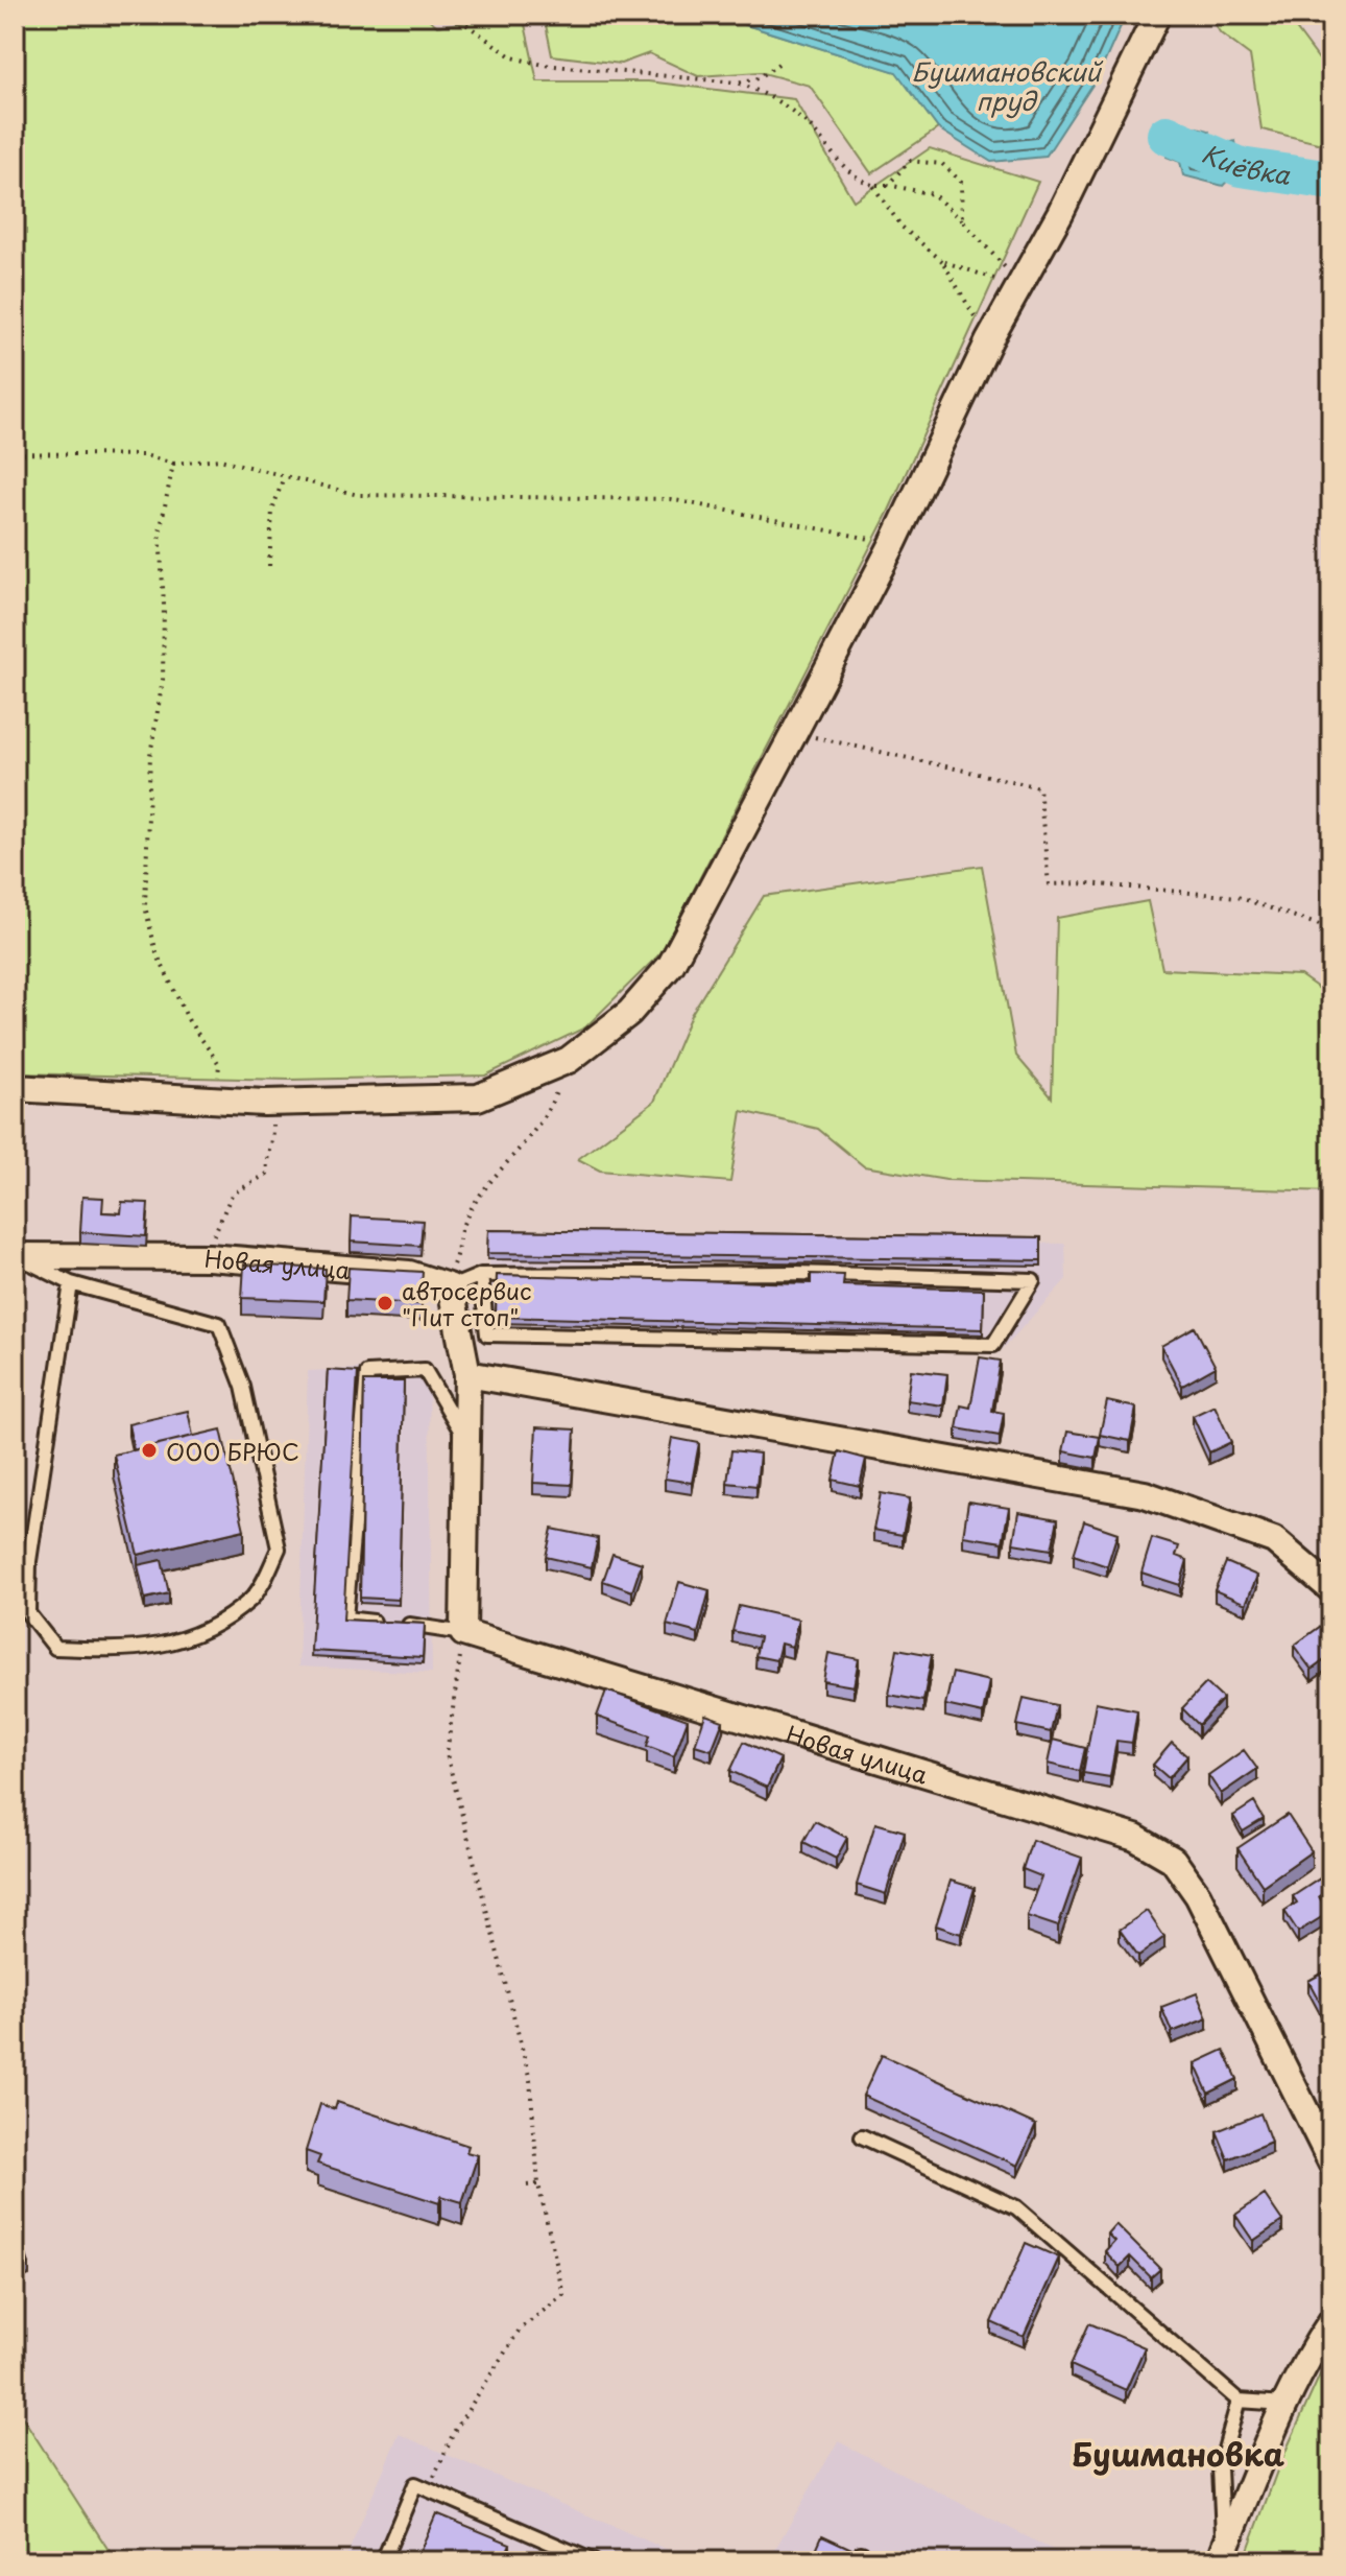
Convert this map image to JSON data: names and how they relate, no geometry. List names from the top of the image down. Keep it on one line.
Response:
{"streets":{"street":["Новая улица"]},"districts":["Бушмановка"],"water":["Бушмановский пруд","Киёвка"],"places":["автосервис \"Пит стоп\"","ООО БРЮС"]}
